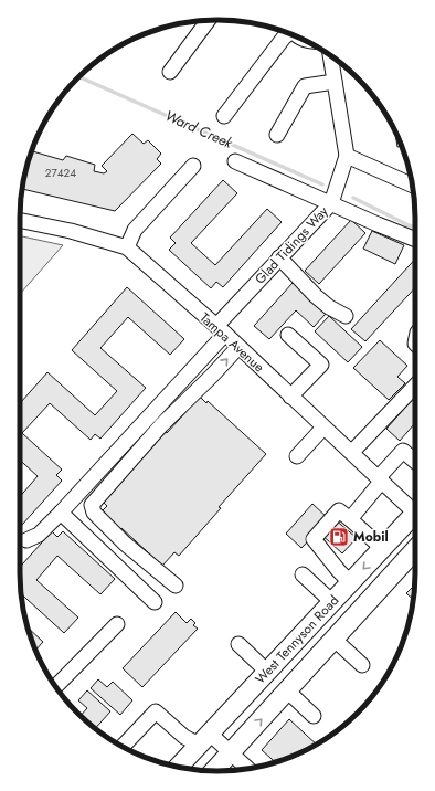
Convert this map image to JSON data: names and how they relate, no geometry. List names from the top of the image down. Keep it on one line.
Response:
{"streets":{"main road":["West Tennyson Road"],"street":["Glad Tidings Way","Tampa Avenue"]},"crossings":[["Glad Tidings Way","Tampa Avenue"]],"water":["Ward Creek"],"places":{"fuel station":["Mobil"]},"house_numbers":["27424"]}
